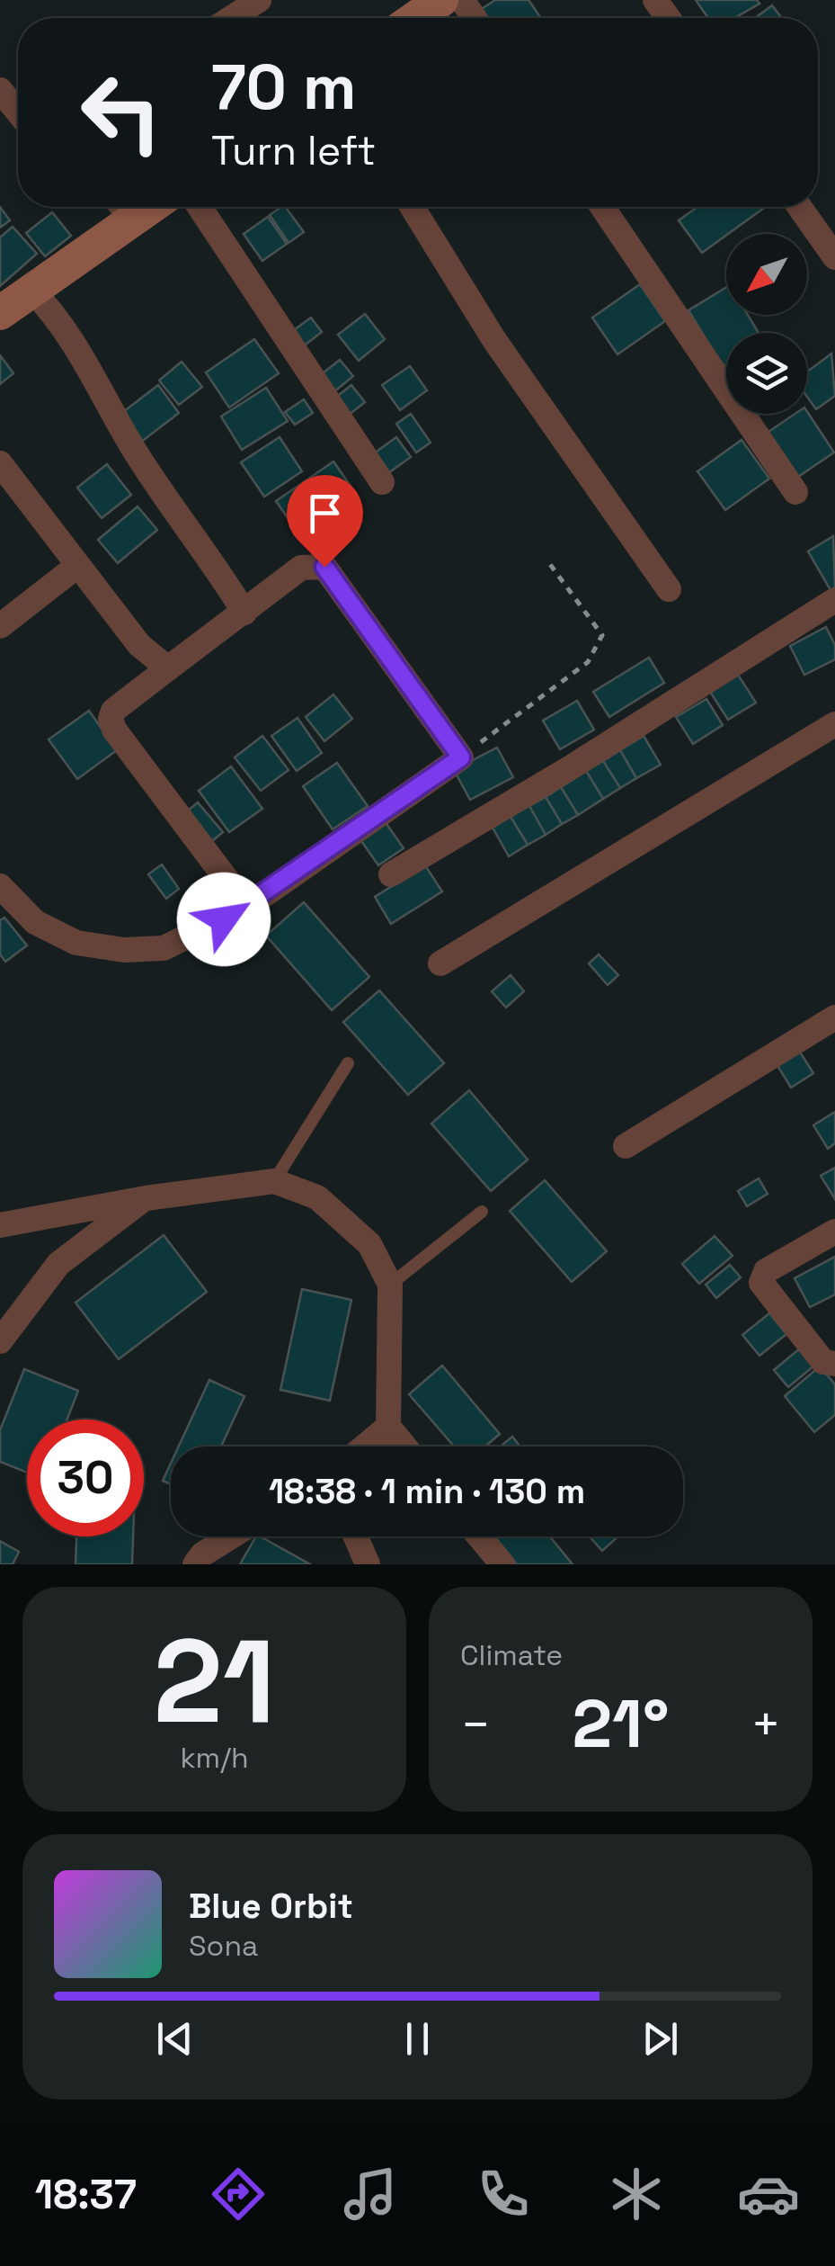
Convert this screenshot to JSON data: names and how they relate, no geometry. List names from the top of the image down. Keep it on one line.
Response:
{"north":"bottom left","page":{"turn":["70 m","Turn left"],"limit":"30","trip":"18:38 · 1 min · 130 m","tile":[["21","km/h"],"Climate"],"heat":["−","21°","+"],"song":["Blue Orbit","Sona"],"tabs":"18:37"}}
